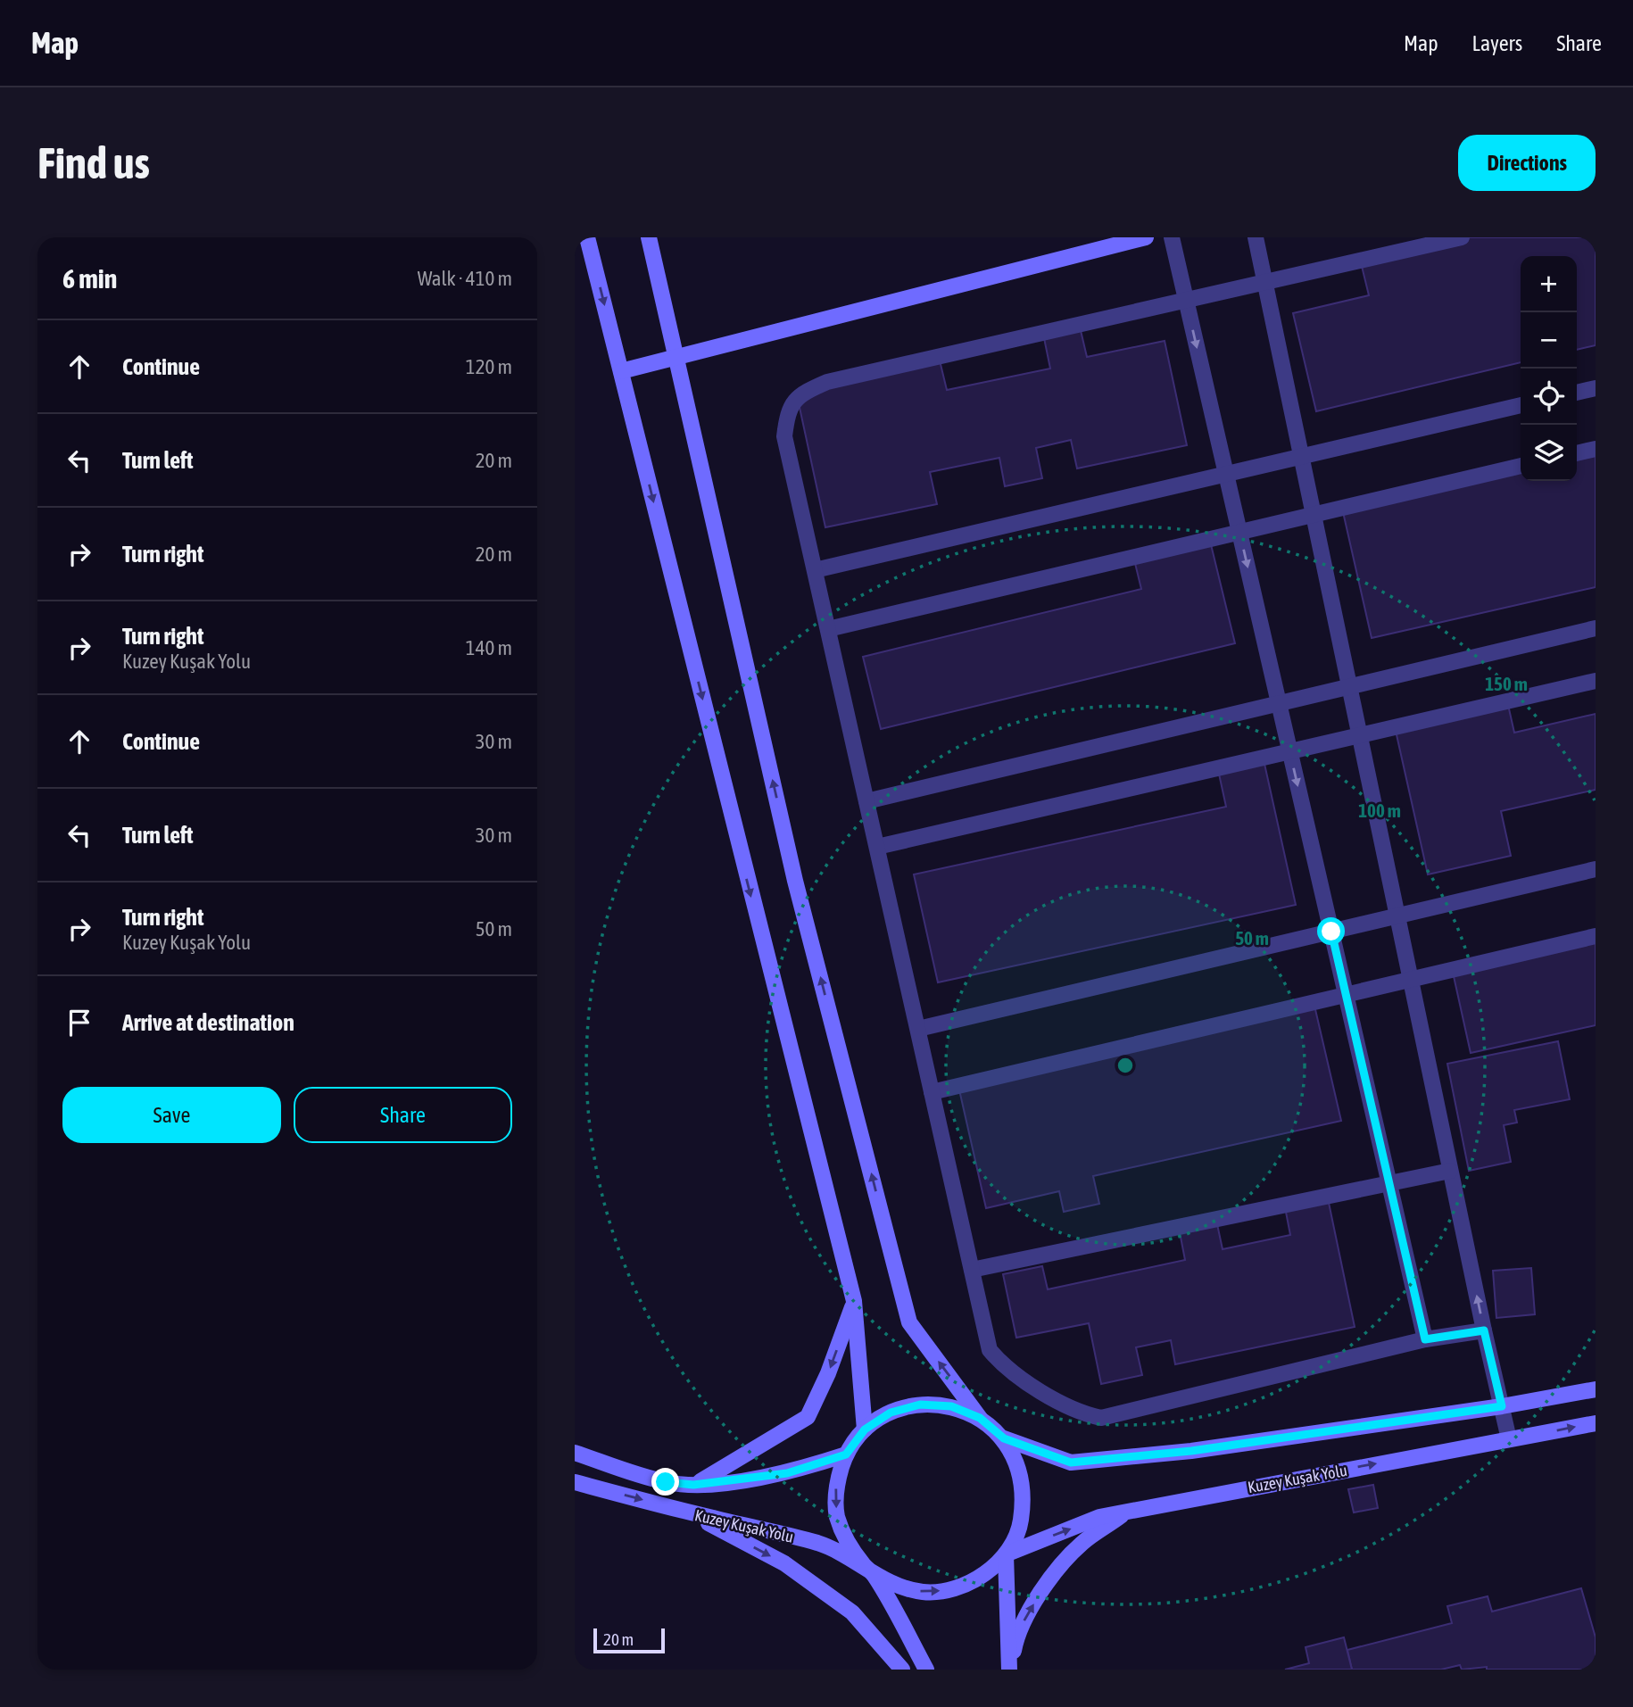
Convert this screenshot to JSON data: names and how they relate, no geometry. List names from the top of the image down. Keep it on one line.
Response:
{"streets":{"main road":["Kuzey Kuşak Yolu"]},"scale_bar":"20 m","page":{"header":"Map","nav":["Map","Layers","Share"],"buttons":["Directions",["Save","Share"]],"title":"Find us","heading":["6 min","Walk · 410 m"],"map_buttons":["+","−"],"list":[["Continue","120 m"],["Turn left","20 m"],["Turn right","20 m"],["Turn right","Kuzey Kuşak Yolu","140 m"],["Continue","30 m"],["Turn left","30 m"],["Turn right","Kuzey Kuşak Yolu","50 m"],"Arrive at destination"],"scale":"20 m"},"rings":["150 m","100 m","50 m"]}
